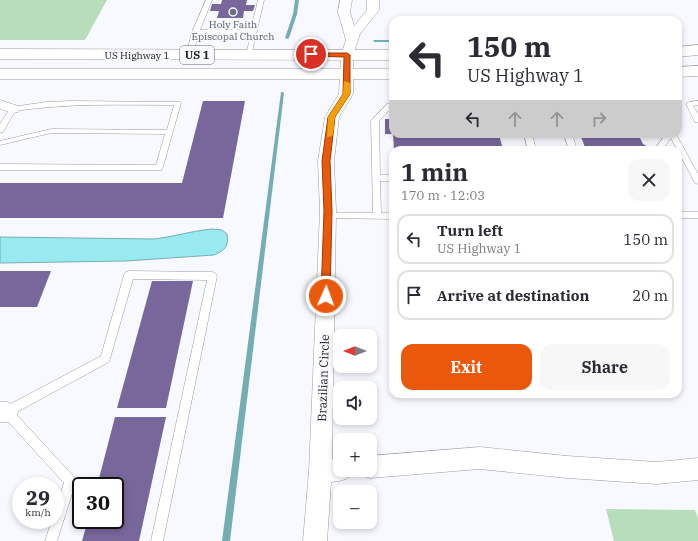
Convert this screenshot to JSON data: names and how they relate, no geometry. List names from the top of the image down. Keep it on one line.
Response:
{"streets":{"main road":["US Highway 1","US 1"],"street":["Brazilian Circle"]},"crossings":[["US Highway 1","Brazilian Circle"]],"places":["Holy Faith Episcopal Church"],"north":"left","page":{"turn":["150 m","US Highway 1"],"heading":["1 min","170 m · 12:03"],"list":[{"name":"Turn left","note":"US Highway 1","value":"150 m"},{"name":"Arrive at destination","value":"20 m"}],"map_buttons":["+","−"],"buttons":["Exit","Share"],"speed":"29 km/h","limit":"30"}}
